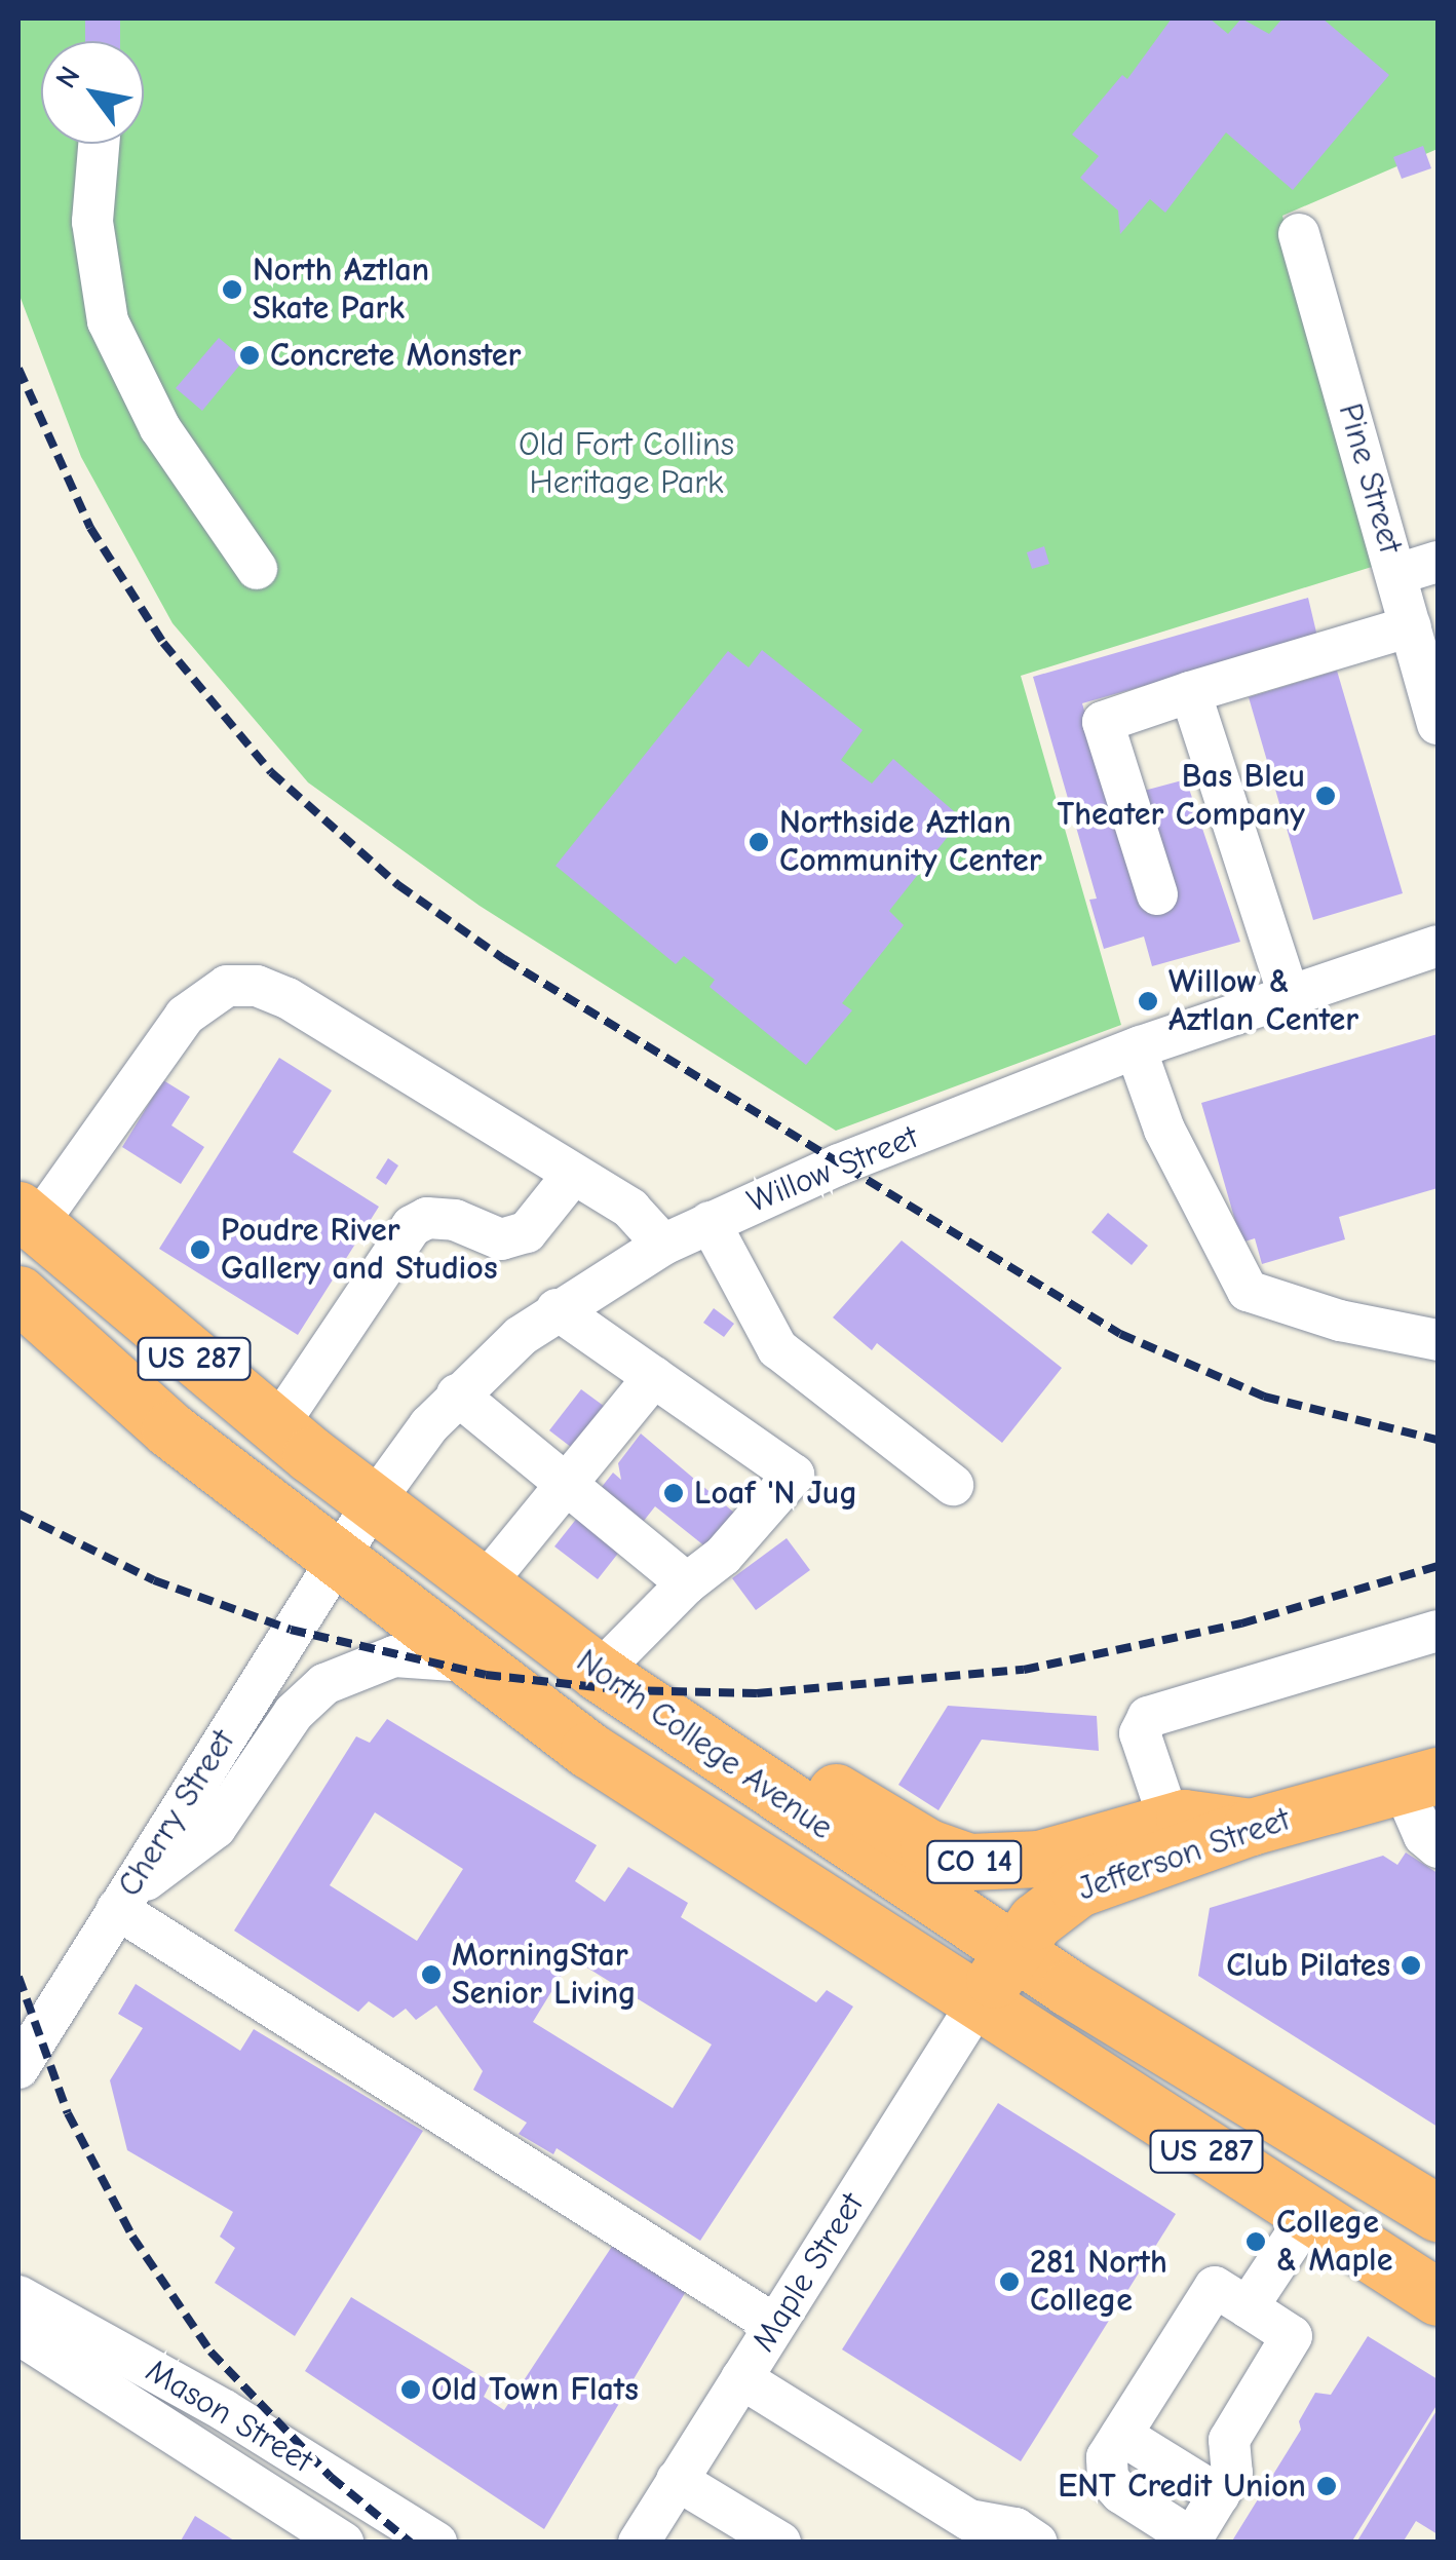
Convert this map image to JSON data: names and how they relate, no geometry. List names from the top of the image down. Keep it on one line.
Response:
{"streets":{"highway":["US 287","North College Avenue","Jefferson Street","CO 14"],"street":["Pine Street","Willow Street","Cherry Street","Maple Street","Mason Street"]},"crossings":[["Willow Street","North College Avenue"],["Willow Street","Cherry Street"],["North College Avenue","Cherry Street"],["North College Avenue","Jefferson Street"],["North College Avenue","CO 14"],["North College Avenue","Maple Street"],["Jefferson Street","CO 14"],["Jefferson Street","Maple Street"]],"parks":["Old Fort Collins Heritage Park"],"places":["North Aztlan Skate Park","Concrete Monster","Bas Bleu Theater Company","Northside Aztlan Community Center","Willow & Aztlan Center","Poudre River Gallery and Studios","Loaf 'N Jug","Club Pilates","MorningStar Senior Living","College & Maple","281 North College","Old Town Flats","ENT Credit Union"],"north":"top left"}
